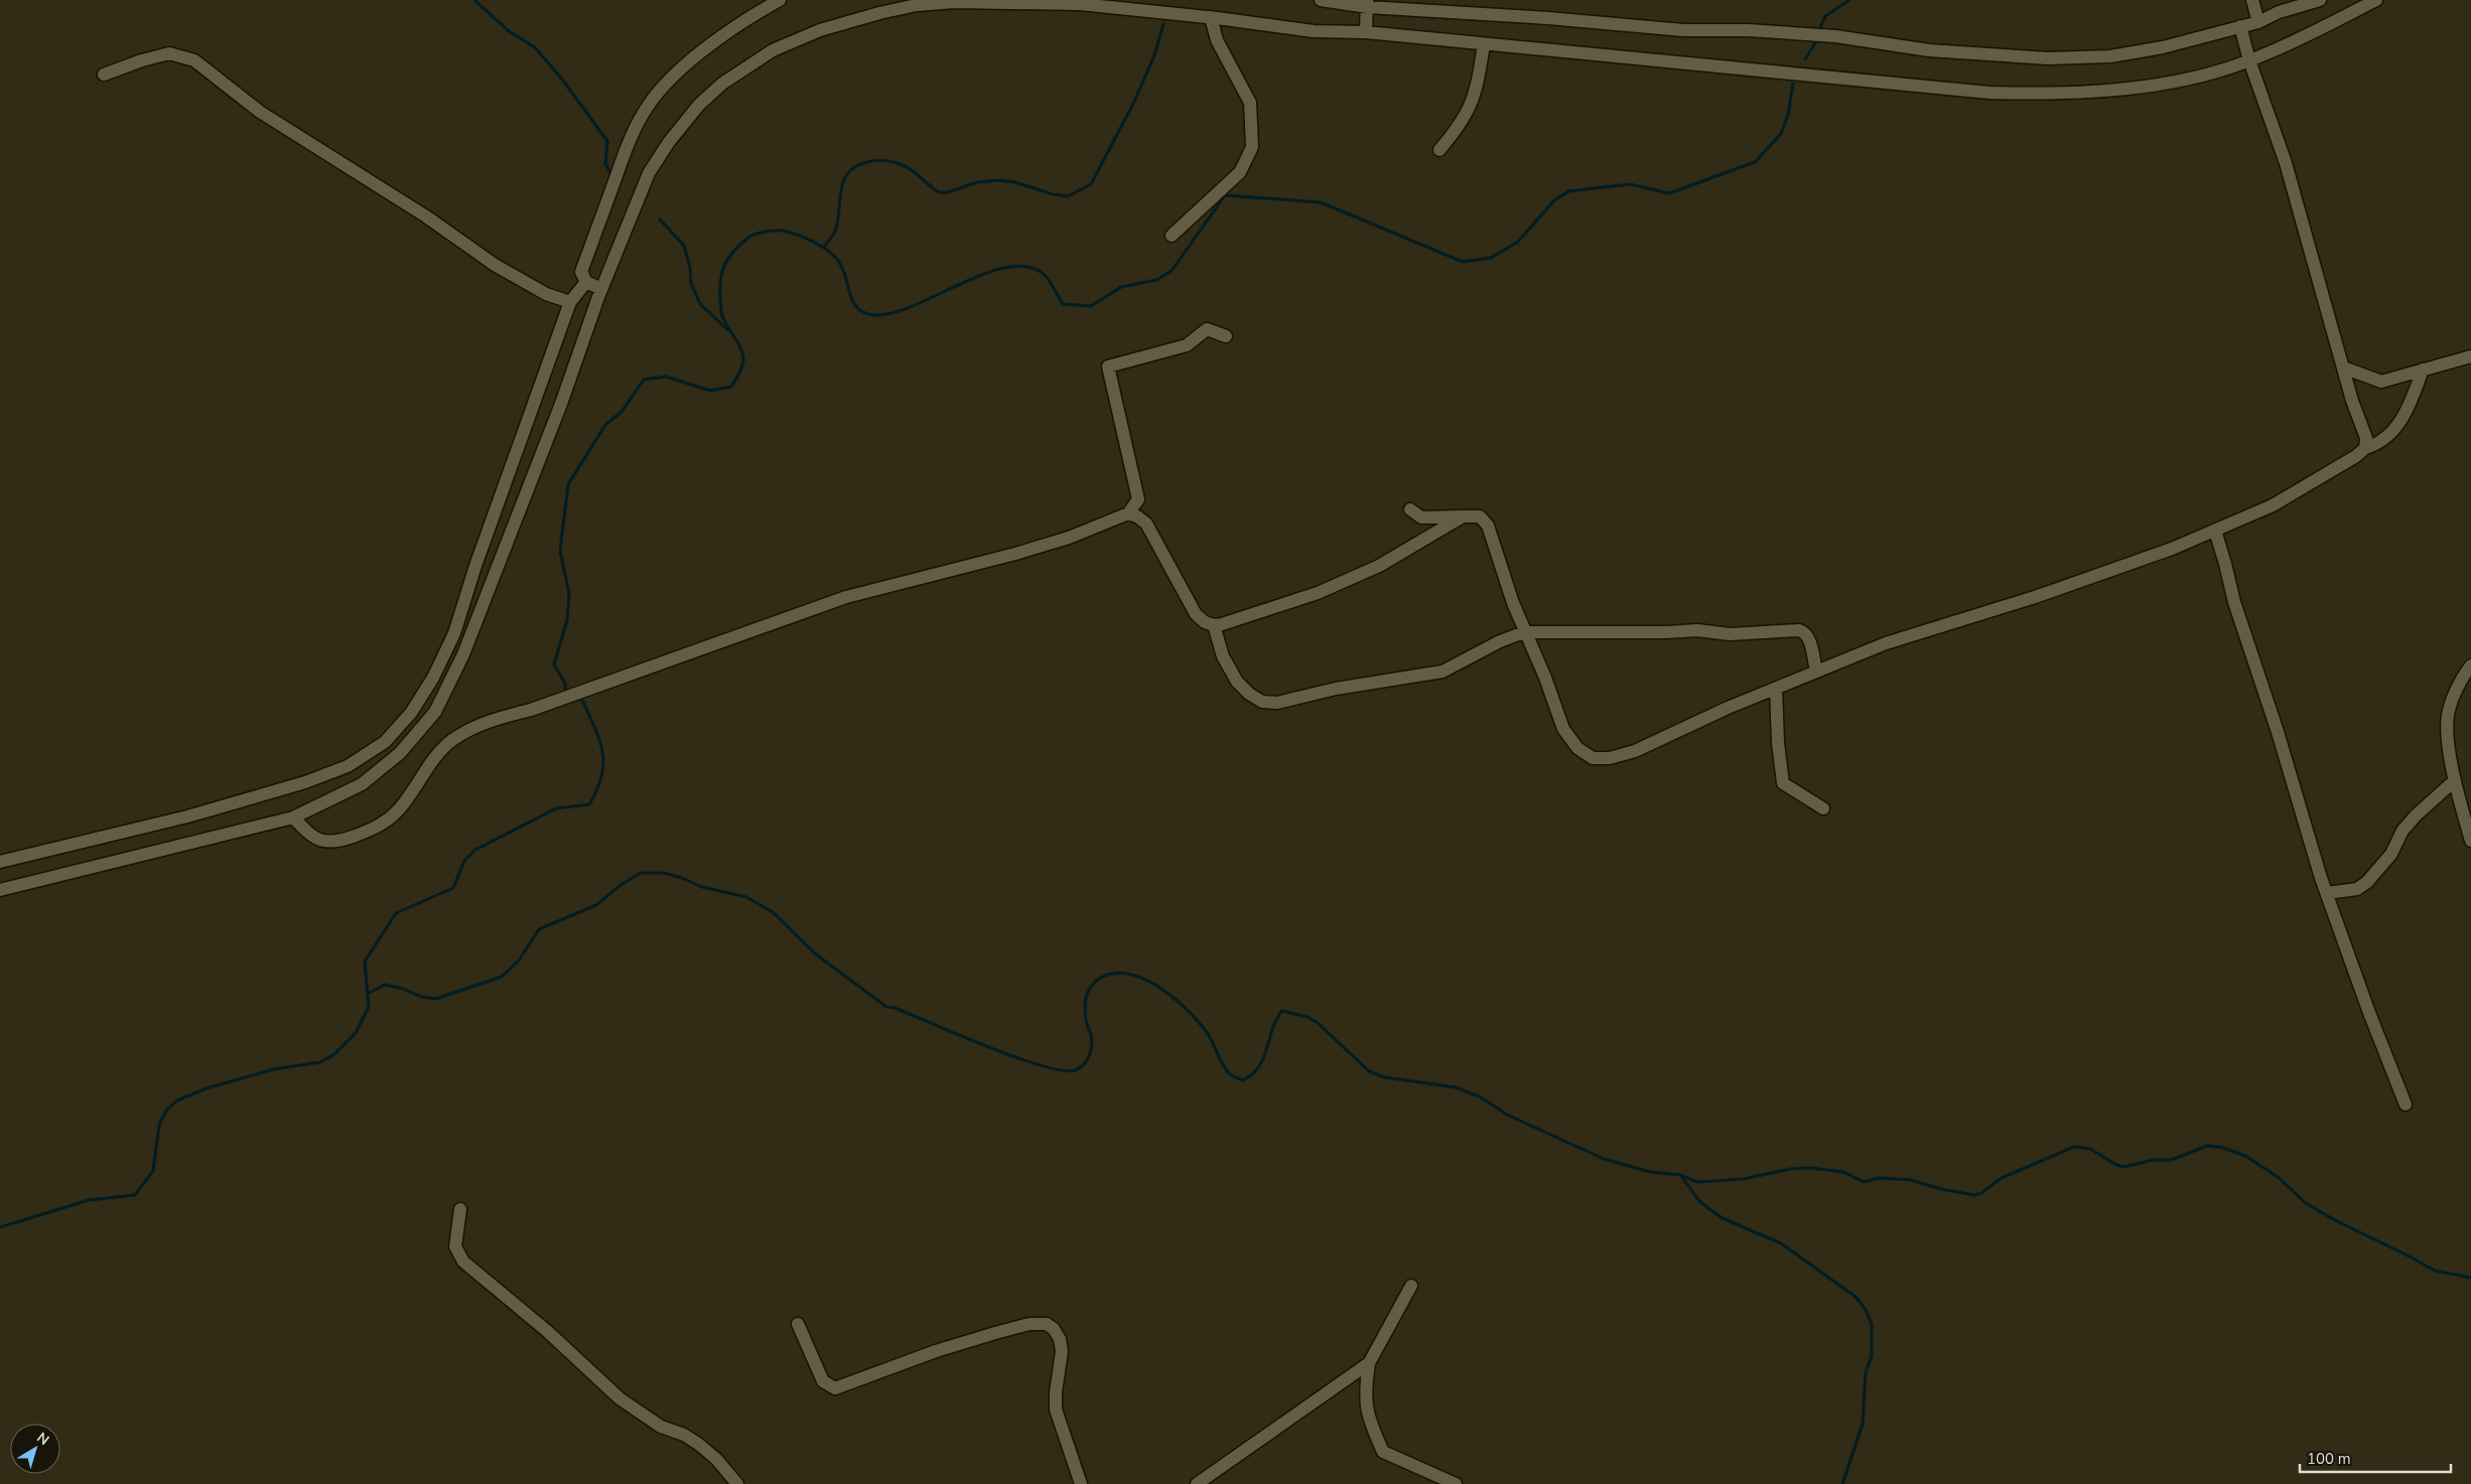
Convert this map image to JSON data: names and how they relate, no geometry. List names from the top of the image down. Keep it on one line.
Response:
{"scale_bar":"100 m","north":"top right"}
